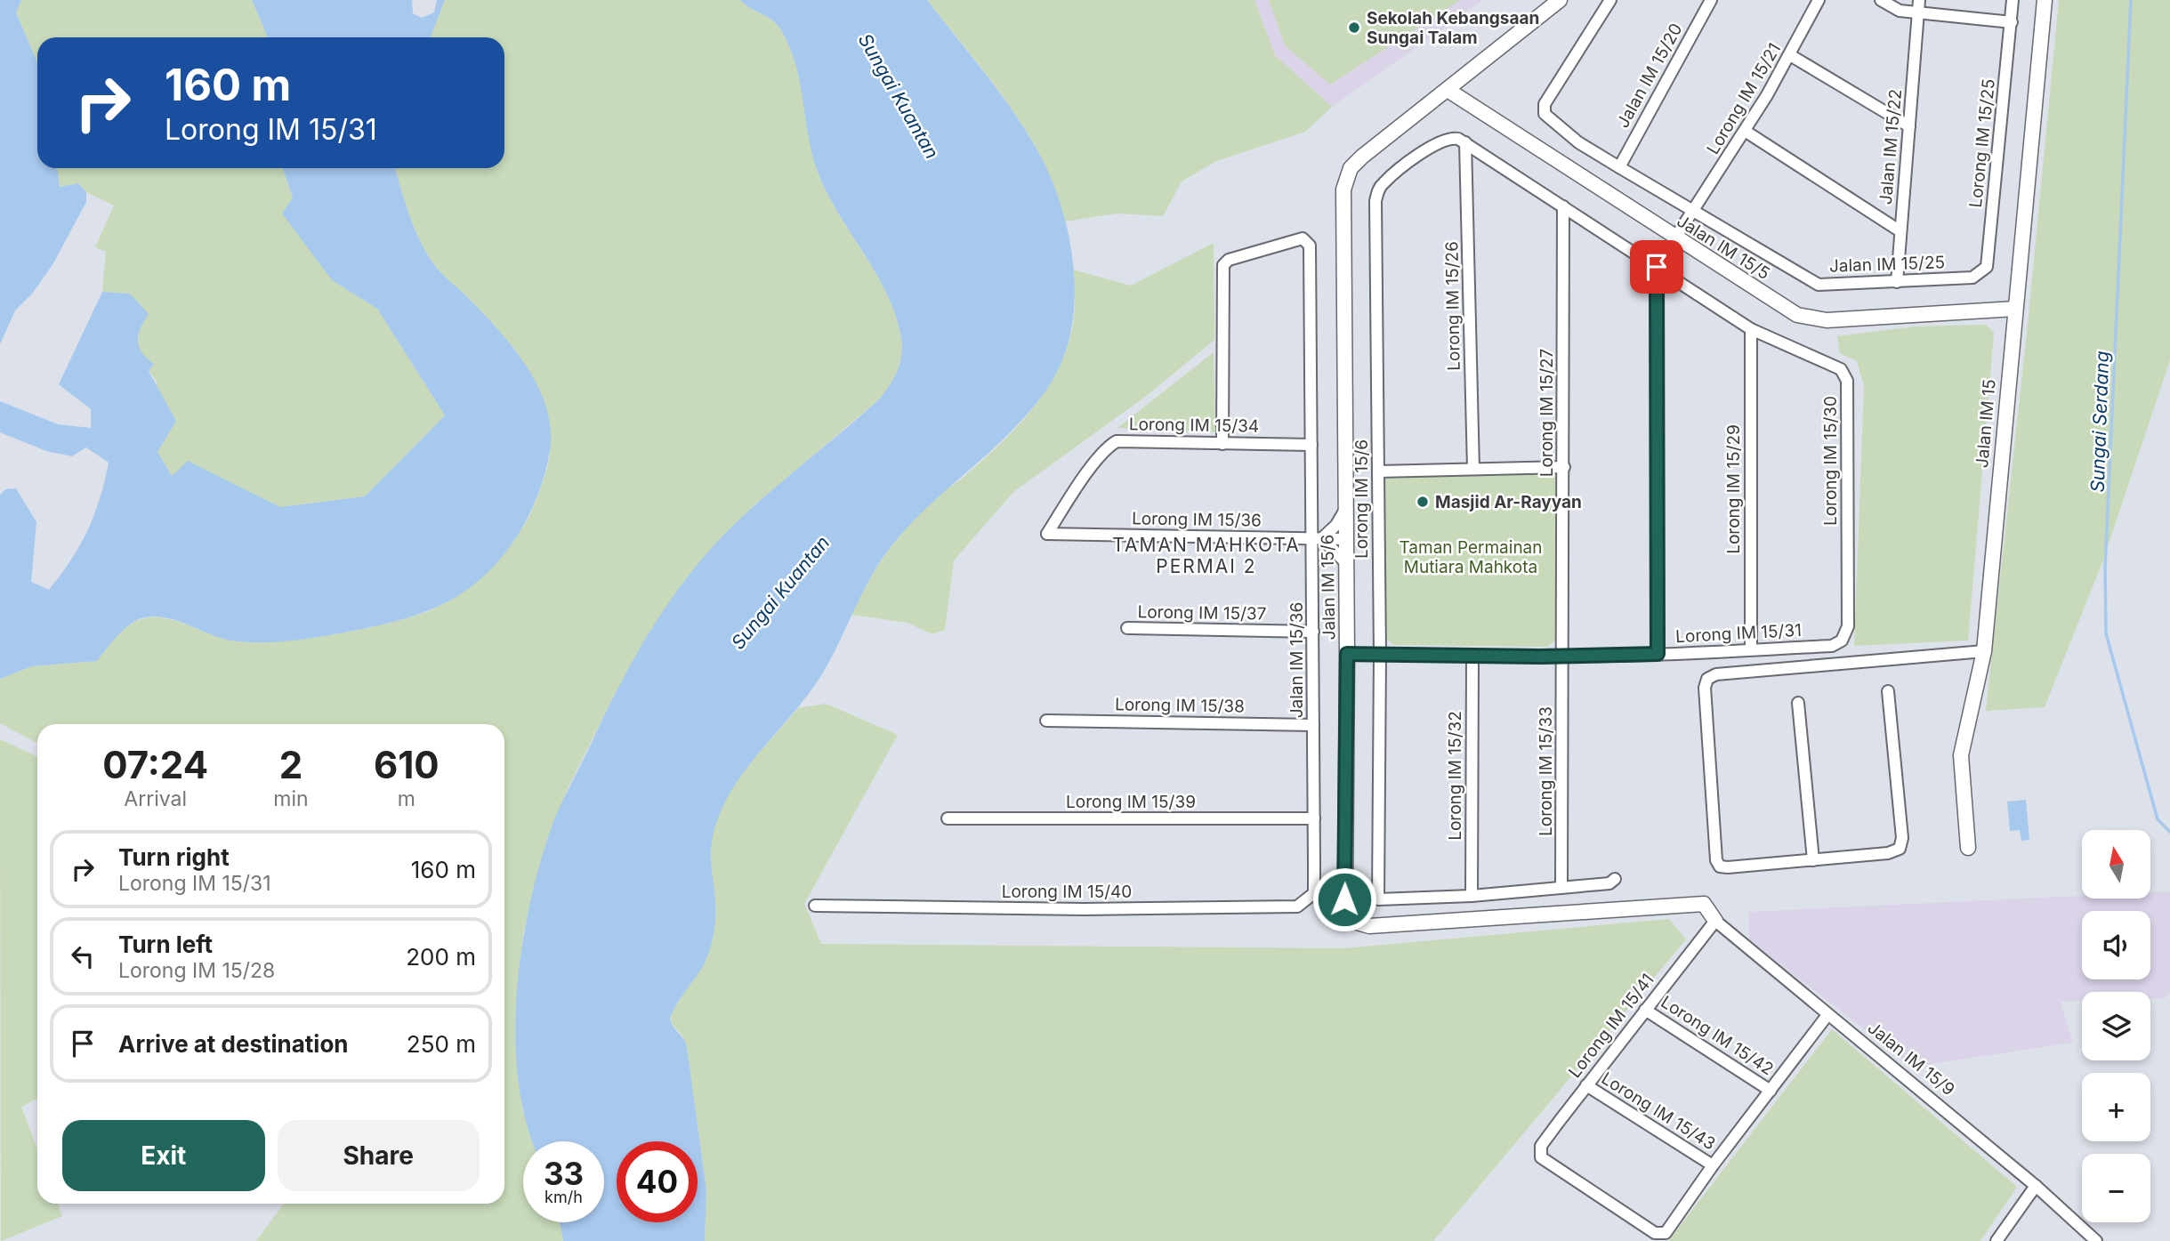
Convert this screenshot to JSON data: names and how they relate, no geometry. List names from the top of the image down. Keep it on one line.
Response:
{"streets":{"street":["Jalan IM 15/20","Lorong IM 15/21","Lorong IM 15/25","Jalan IM 15/22","Jalan IM 15/5","Jalan IM 15/25","Lorong IM 15/26","Lorong IM 15/27","Jalan IM 15","Lorong IM 15/34","Lorong IM 15/30","Lorong IM 15/29","Lorong IM 15/6","Lorong IM 15/36","Jalan IM 15/6","Lorong IM 15/37","Lorong IM 15/31","Jalan IM 15/36","Lorong IM 15/38","Lorong IM 15/33","Lorong IM 15/32","Lorong IM 15/39","Lorong IM 15/40","Lorong IM 15/41","Lorong IM 15/42","Jalan IM 15/9","Lorong IM 15/43"]},"crossings":[["Jalan IM 15/20","Jalan IM 15/25"],["Lorong IM 15/21","Jalan IM 15/5"],["Lorong IM 15/21","Jalan IM 15/25"],["Lorong IM 15/21","Lorong IM 15/30"],["Lorong IM 15/25","Jalan IM 15/25"],["Jalan IM 15/22","Jalan IM 15/25"],["Jalan IM 15/5","Jalan IM 15"],["Jalan IM 15/5","Jalan IM 15/6"],["Lorong IM 15/26","Lorong IM 15/30"],["Lorong IM 15/27","Lorong IM 15/30"],["Lorong IM 15/27","Lorong IM 15/31"],["Lorong IM 15/27","Lorong IM 15/33"],["Lorong IM 15/34","Lorong IM 15/36"],["Lorong IM 15/34","Jalan IM 15/36"],["Lorong IM 15/30","Lorong IM 15/29"],["Lorong IM 15/30","Lorong IM 15/6"],["Lorong IM 15/30","Lorong IM 15/31"],["Lorong IM 15/29","Lorong IM 15/31"],["Lorong IM 15/6","Lorong IM 15/31"],["Lorong IM 15/6","Lorong IM 15/32"],["Lorong IM 15/36","Jalan IM 15/6"],["Lorong IM 15/36","Jalan IM 15/36"],["Jalan IM 15/6","Lorong IM 15/31"],["Jalan IM 15/6","Jalan IM 15/9"],["Lorong IM 15/37","Jalan IM 15/36"],["Lorong IM 15/31","Lorong IM 15/33"],["Lorong IM 15/31","Lorong IM 15/32"],["Jalan IM 15/36","Lorong IM 15/38"],["Jalan IM 15/36","Lorong IM 15/39"],["Jalan IM 15/36","Lorong IM 15/40"],["Lorong IM 15/41","Lorong IM 15/42"],["Lorong IM 15/41","Jalan IM 15/9"],["Lorong IM 15/41","Lorong IM 15/43"]],"districts":["TAMAN MAHKOTA PERMAI 2"],"water":["Sungai Kuantan","Sungai Serdang"],"parks":["Taman Permainan Mutiara Mahkota"],"places":["Sekolah Kebangsaan Sungai Talam","Masjid Ar-Rayyan"],"north":"top","page":{"turn":["160 m","Lorong IM 15/31"],"eta":["07:24","Arrival","2","min","610","m"],"map_buttons":["+","−"],"list":[{"name":"Turn right","note":"Lorong IM 15/31","value":"160 m"},{"name":"Turn left","note":"Lorong IM 15/28","value":"200 m"},{"name":"Arrive at destination","value":"250 m"}],"buttons":["Exit","Share"],"speed":"33 km/h","limit":"40"}}
